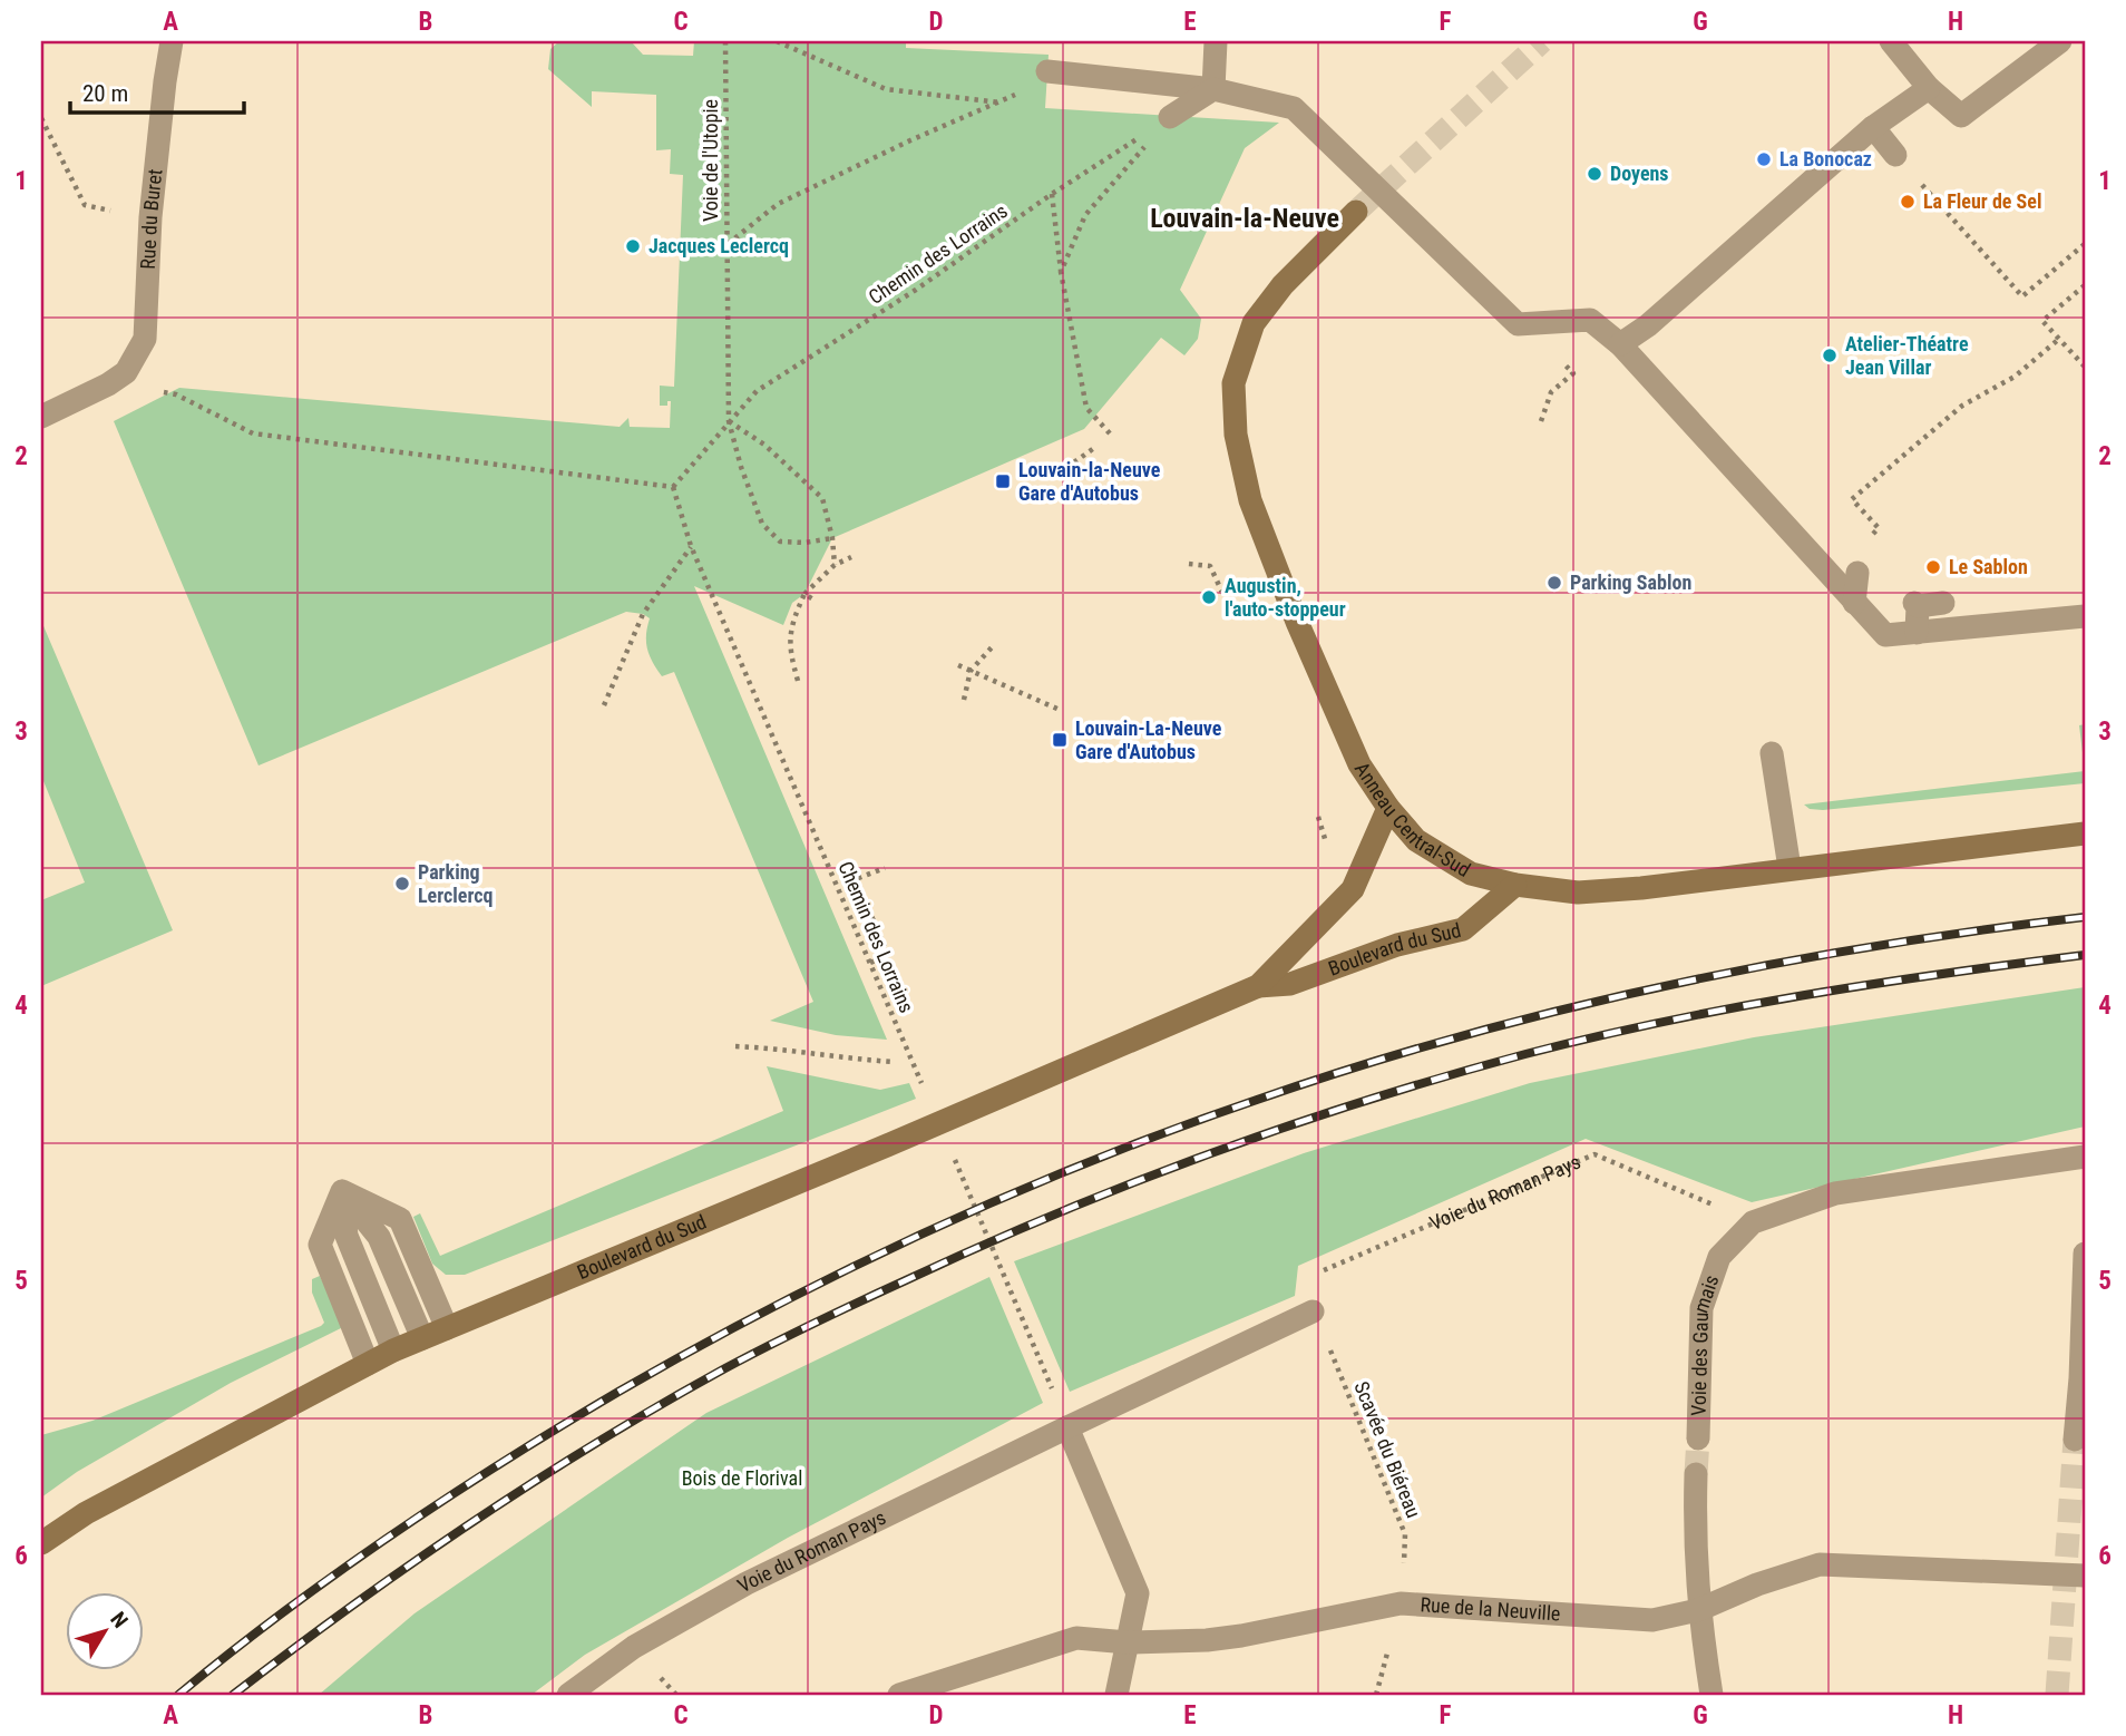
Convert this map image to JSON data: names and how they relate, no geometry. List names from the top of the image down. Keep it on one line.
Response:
{"streets":{"main road":["Anneau Central-Sud","Boulevard du Sud"],"street":["Rue du Buret","Voie du Roman Pays","Voie des Gaumais","Rue de la Neuville"],"path":["Voie de l'Utopie","Chemin des Lorrains","Scavée du Biéreau"]},"crossings":[["Voie de l'Utopie","Chemin des Lorrains"],["Anneau Central-Sud","Boulevard du Sud"],["Voie du Roman Pays","Voie des Gaumais"],["Voie du Roman Pays","Scavée du Biéreau"],["Scavée du Biéreau","Rue de la Neuville"]],"districts":["Louvain-la-Neuve"],"parks":["Bois de Florival"],"places":{"other":["La Bonocaz","Doyens","La Fleur de Sel","Jacques Leclercq","Atelier-Théatre Jean Villar","Le Sablon","Parking Sablon","Augustin, l'auto-stoppeur","Parking Lerclercq"],"transit":["Louvain-la-Neuve Gare d'Autobus","Louvain-La-Neuve Gare d'Autobus"]},"scale_bar":"20 m","north":"top right","grid":{"columns":["A","B","C","D","E","F","G","H"],"rows":["1","2","3","4","5","6"]}}
